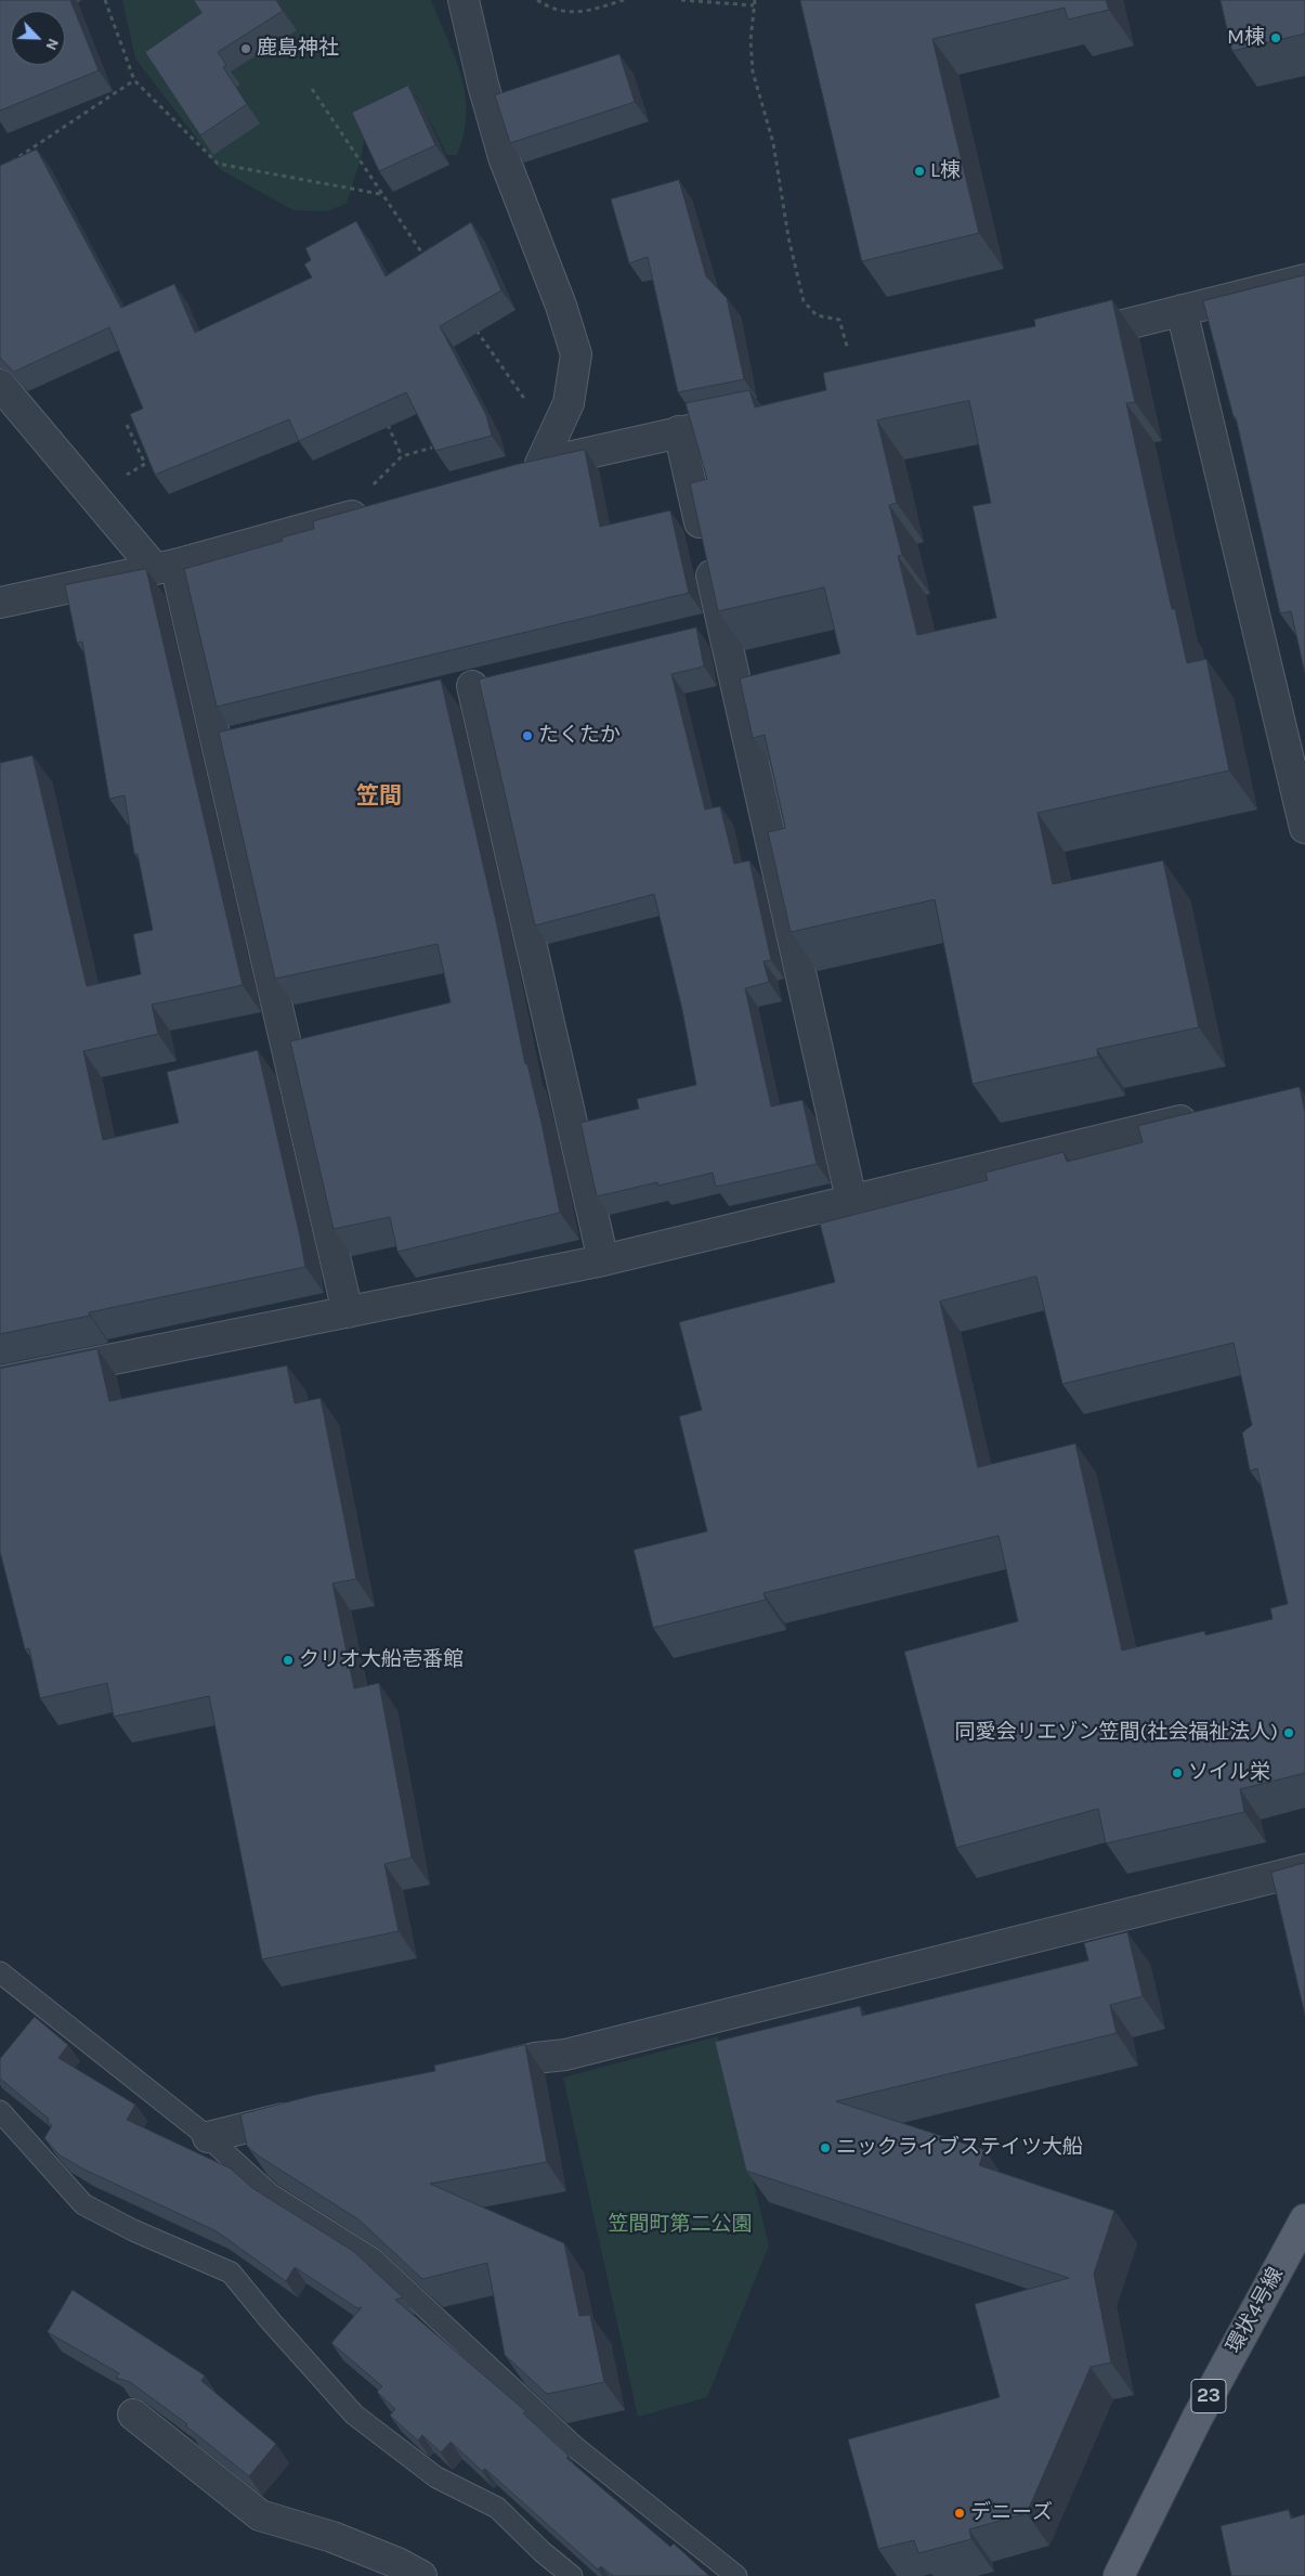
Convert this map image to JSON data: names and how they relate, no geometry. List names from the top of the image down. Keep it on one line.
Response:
{"streets":{"main road":["環状4号線","23"]},"districts":["笠間"],"parks":["笠間町第二公園"],"places":["M棟","鹿島神社","L棟","たくたか","クリオ大船壱番館","同愛会リエゾン笠間(社会福祉法人)","ソイル栄","ニックライブステイツ大船","デニーズ"],"north":"bottom right"}
